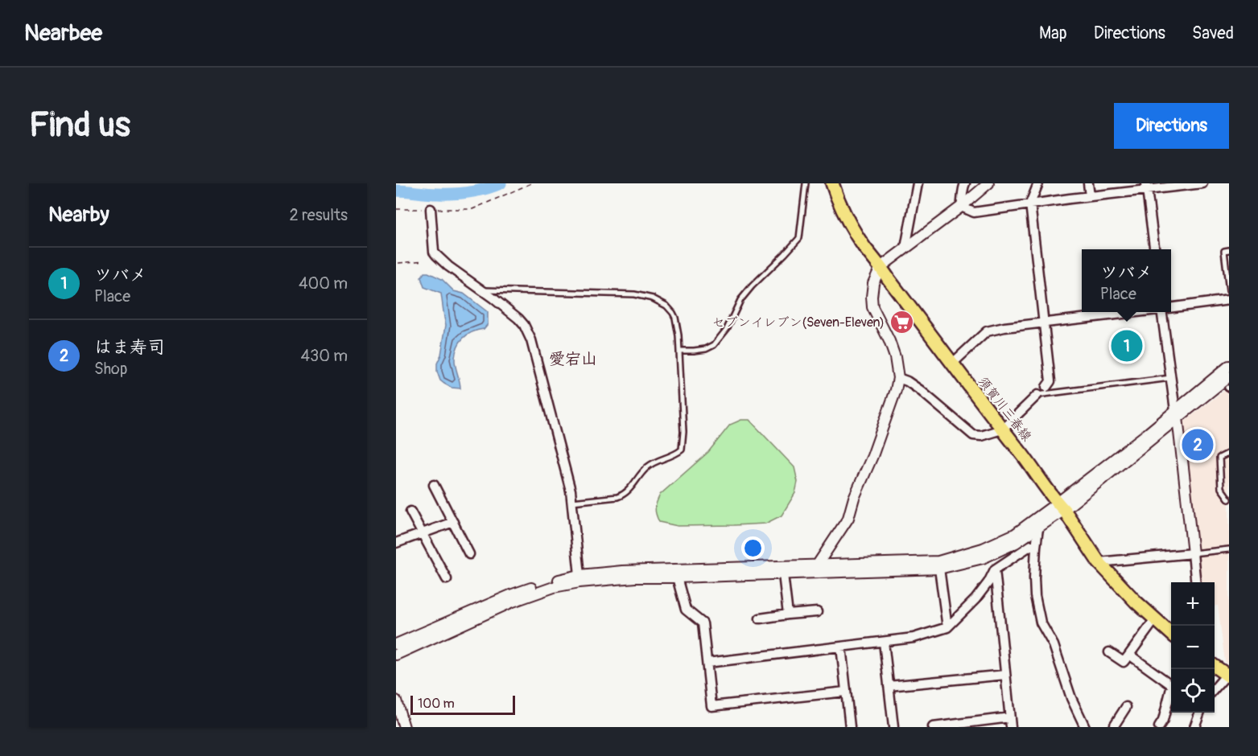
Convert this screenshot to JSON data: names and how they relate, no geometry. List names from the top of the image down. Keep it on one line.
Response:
{"streets":{"main road":["須賀川三春線"]},"districts":["愛宕山"],"places":{"supermarket":["セブンイレブン(Seven-Eleven)"]},"scale_bar":"100 m","page":{"header":"Nearbee","nav":["Map","Directions","Saved"],"buttons":"Directions","title":"Find us","heading":["Nearby","2 results"],"list":[{"mark":"1","name":"ツバメ","note":"Place","value":"400 m"},{"mark":"2","name":"はま寿司","note":"Shop","value":"430 m"}],"popup":["ツバメ","Place"],"pins":["1","2"],"map_buttons":["+","−"],"scale":"100 m"}}
